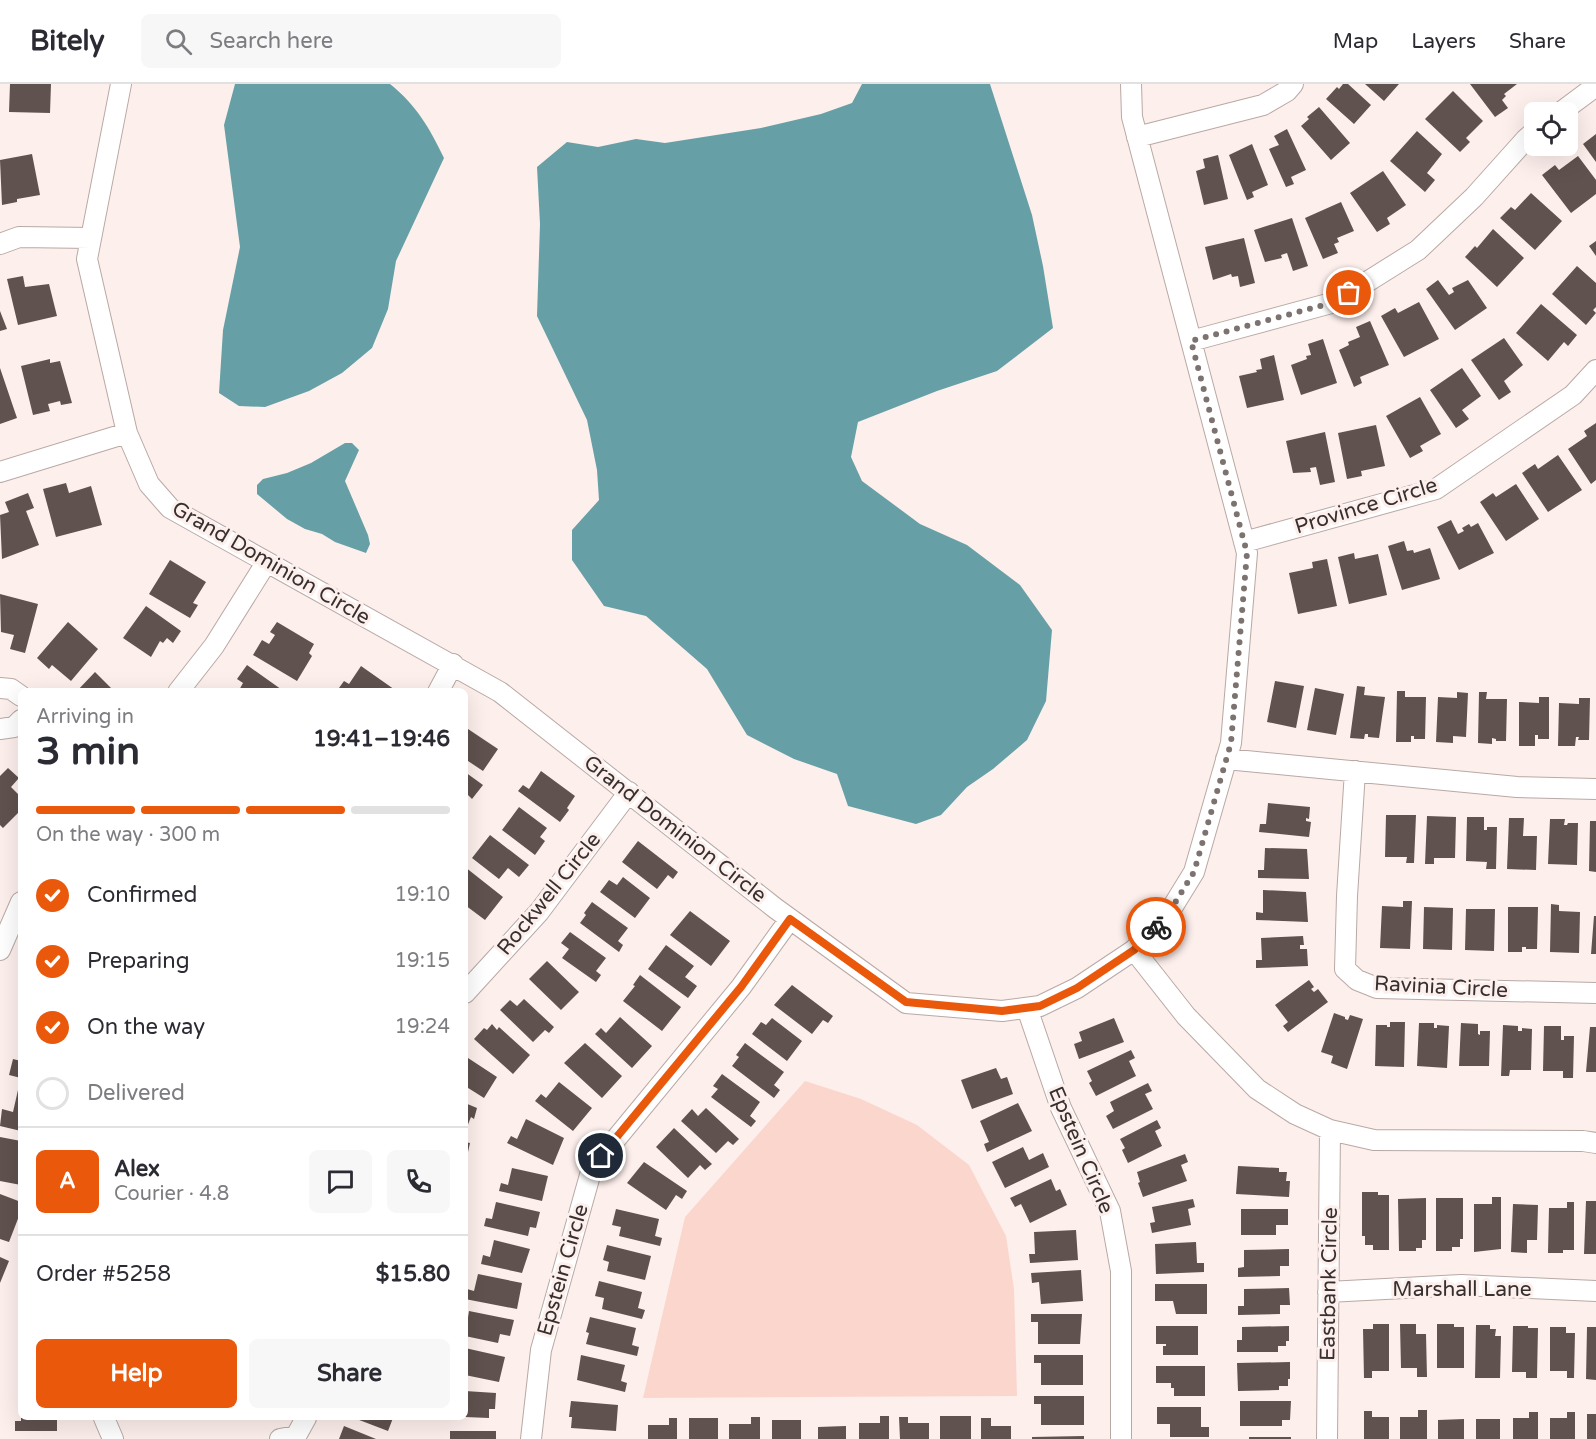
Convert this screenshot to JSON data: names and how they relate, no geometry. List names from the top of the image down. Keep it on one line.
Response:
{"streets":{"street":["Province Circle","Grand Dominion Circle","Rockwell Circle","Ravinia Circle","Epstein Circle","Eastbank Circle","Marshall Lane"]},"crossings":[["Province Circle","Grand Dominion Circle"],["Grand Dominion Circle","Rockwell Circle"],["Grand Dominion Circle","Epstein Circle"],["Eastbank Circle","Marshall Lane"]],"page":{"header":"Bitely","search":"Search here","nav":["Map","Layers","Share"],"heading":["3 min","Arriving in","19:41–19:46"],"panel":["Alex","Courier · 4.8","Order #5258","$15.80"],"bar":"On the way · 300 m","list":[["Confirmed","19:10"],["Preparing","19:15"],["On the way","19:24"],"Delivered"],"round":"A","buttons":["Help","Share"]}}
